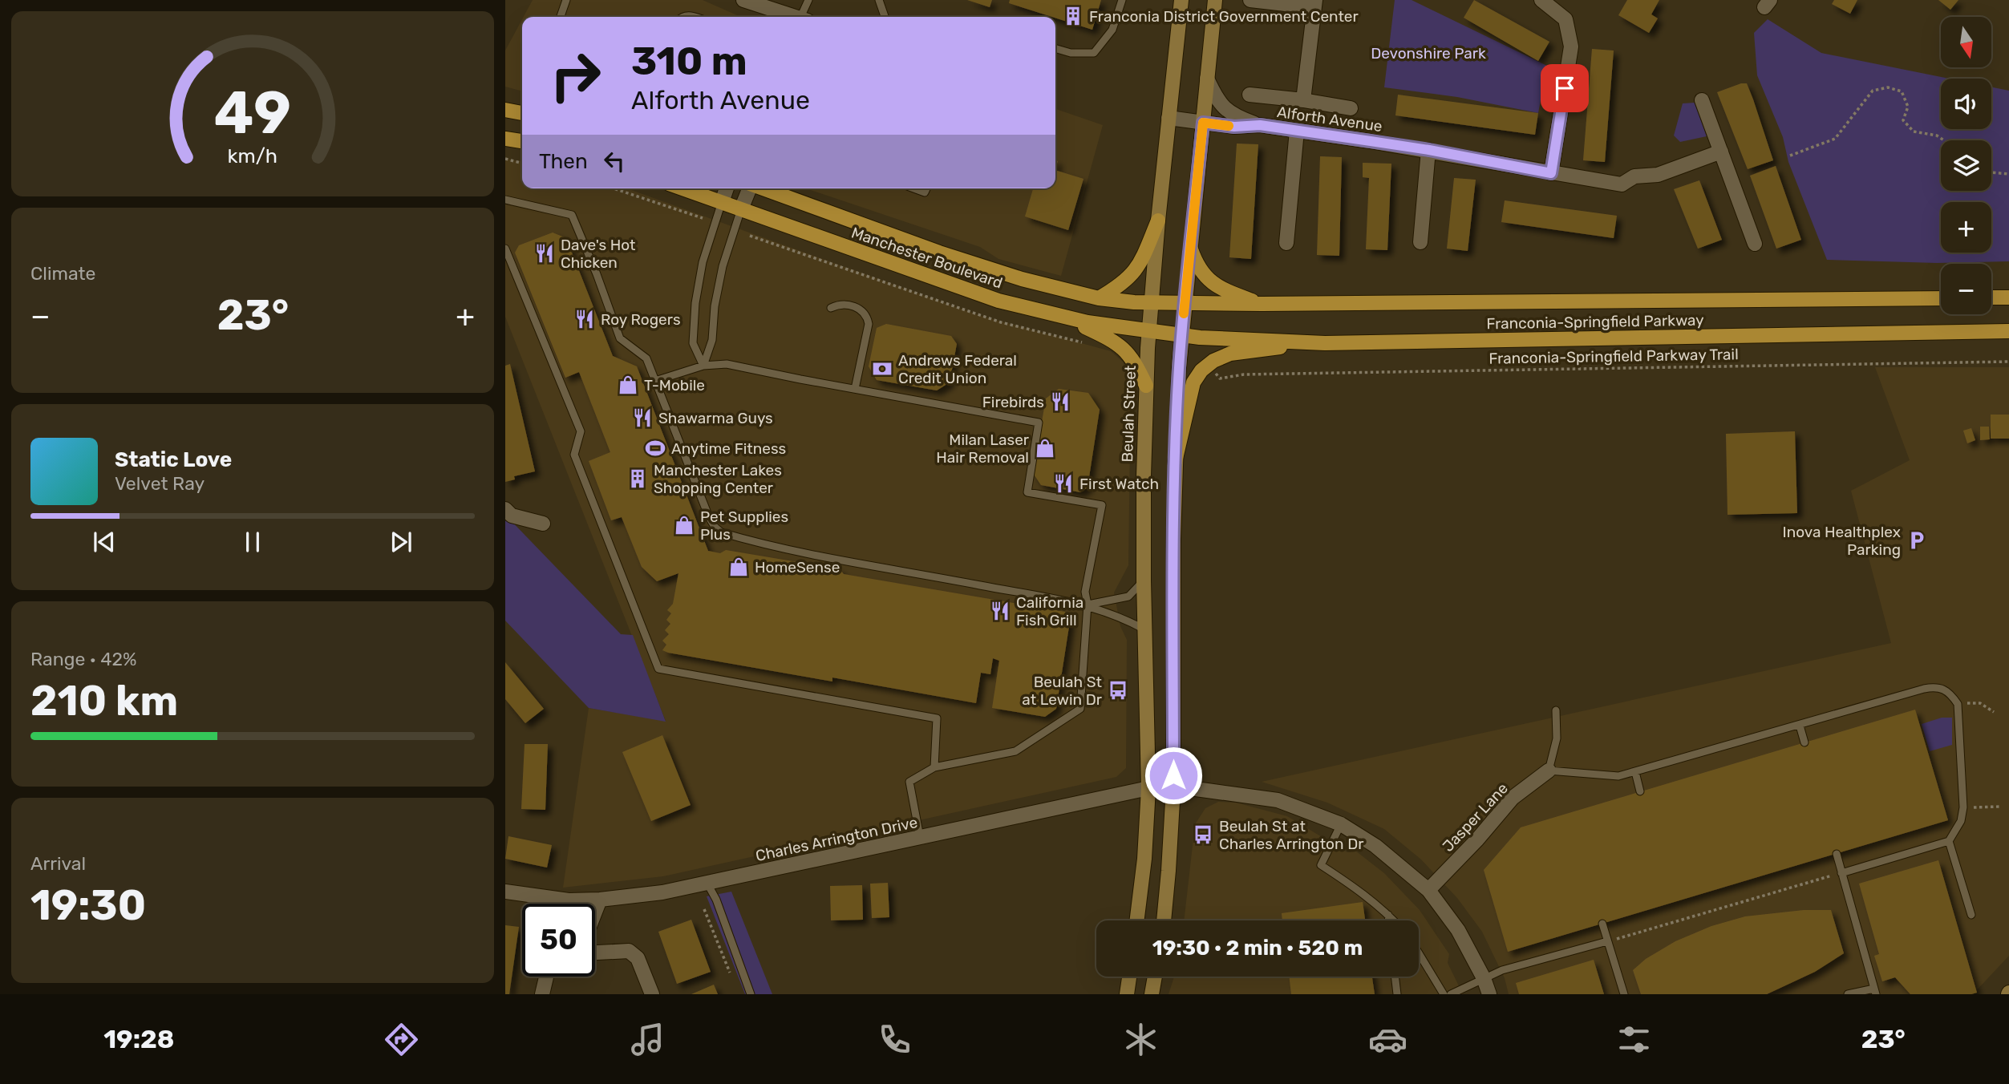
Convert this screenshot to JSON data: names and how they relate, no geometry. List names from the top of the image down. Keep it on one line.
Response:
{"streets":{"main road":["Manchester Boulevard","Franconia-Springfield Parkway","Beulah Street"],"street":["Alforth Avenue","Jasper Lane","Charles Arrington Drive"],"path":["Franconia-Springfield Parkway Trail"]},"crossings":[["Alforth Avenue","Beulah Street"],["Manchester Boulevard","Franconia-Springfield Parkway"],["Manchester Boulevard","Beulah Street"],["Beulah Street","Charles Arrington Drive"],["Jasper Lane","Charles Arrington Drive"]],"parks":["Devonshire Park"],"places":{"building":["Franconia District Government Center","Manchester Lakes Shopping Center"],"restaurant":["Dave's Hot Chicken","Roy Rogers","Firebirds","Shawarma Guys","First Watch","California Fish Grill"],"bank":["Andrews Federal Credit Union"],"shop":["T-Mobile","Milan Laser Hair Removal","Pet Supplies Plus","HomeSense"],"sports":["Anytime Fitness"],"parking":["Inova Healthplex Parking"],"bus stop":["Beulah St at Lewin Dr","Beulah St at Charles Arrington Dr"]},"north":"bottom","page":{"map_buttons":["+","−"],"turn":["310 m","Alforth Avenue"],"then":"Then","tile":["Climate",["Range · 42%","210 km"],["Arrival","19:30"]],"heat":["−","23°","+"],"song":["Static Love","Velvet Ray"],"limit":"50","trip":"19:30 · 2 min · 520 m","tabs":["19:28","23°"],"gauge":["49","km/h"]}}
